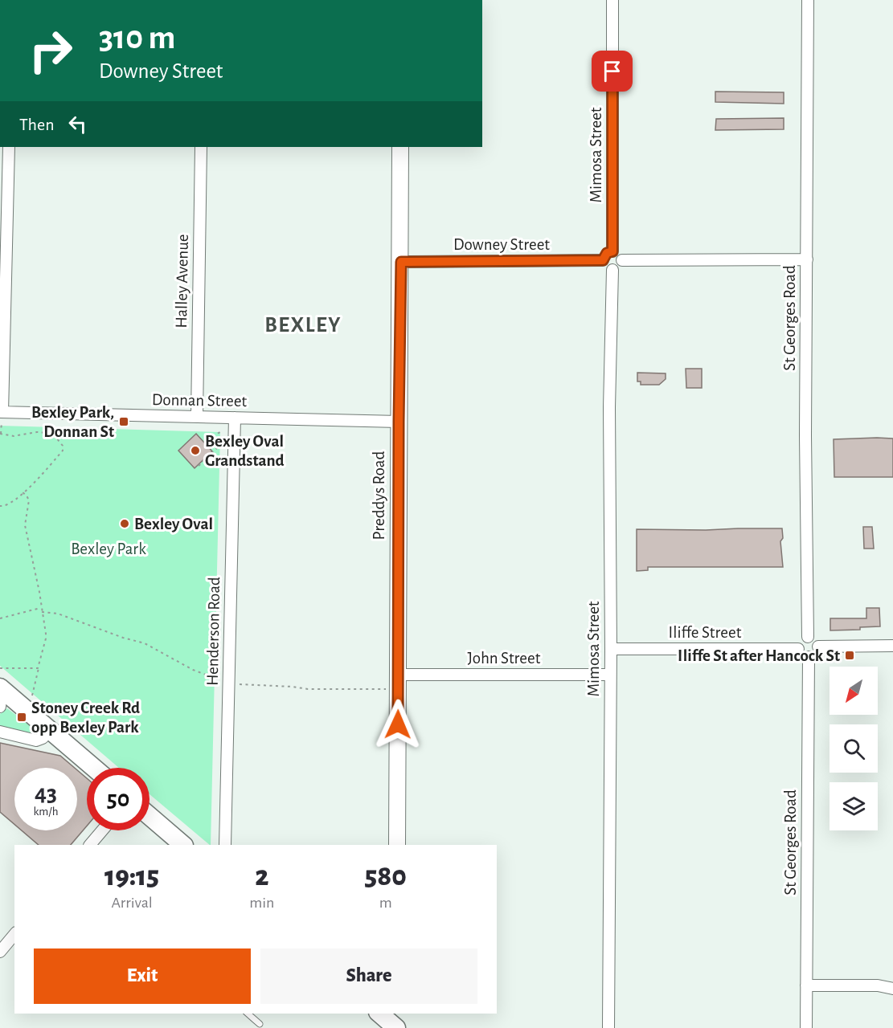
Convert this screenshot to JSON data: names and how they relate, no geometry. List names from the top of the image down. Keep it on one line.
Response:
{"streets":{"main road":["Preddys Road"],"street":["Mimosa Street","Downey Street","Halley Avenue","St Georges Road","Donnan Street","Henderson Road","Iliffe Street","John Street"]},"crossings":[["Mimosa Street","Downey Street"],["Mimosa Street","Iliffe Street"],["Mimosa Street","John Street"],["Downey Street","Preddys Road"],["Halley Avenue","Donnan Street"],["St Georges Road","Iliffe Street"],["Donnan Street","Preddys Road"],["Donnan Street","Henderson Road"],["Preddys Road","John Street"]],"districts":["BEXLEY"],"parks":["Bexley Park"],"places":{"transit":["Bexley Park, Donnan St","Iliffe St after Hancock St","Stoney Creek Rd opp Bexley Park"],"other":["Bexley Oval Grandstand","Bexley Oval"]},"north":"bottom left","page":{"turn":["310 m","Downey Street"],"then":"Then","speed":"43 km/h","limit":"50","eta":["19:15","Arrival","2","min","580","m"],"buttons":["Exit","Share"]}}
